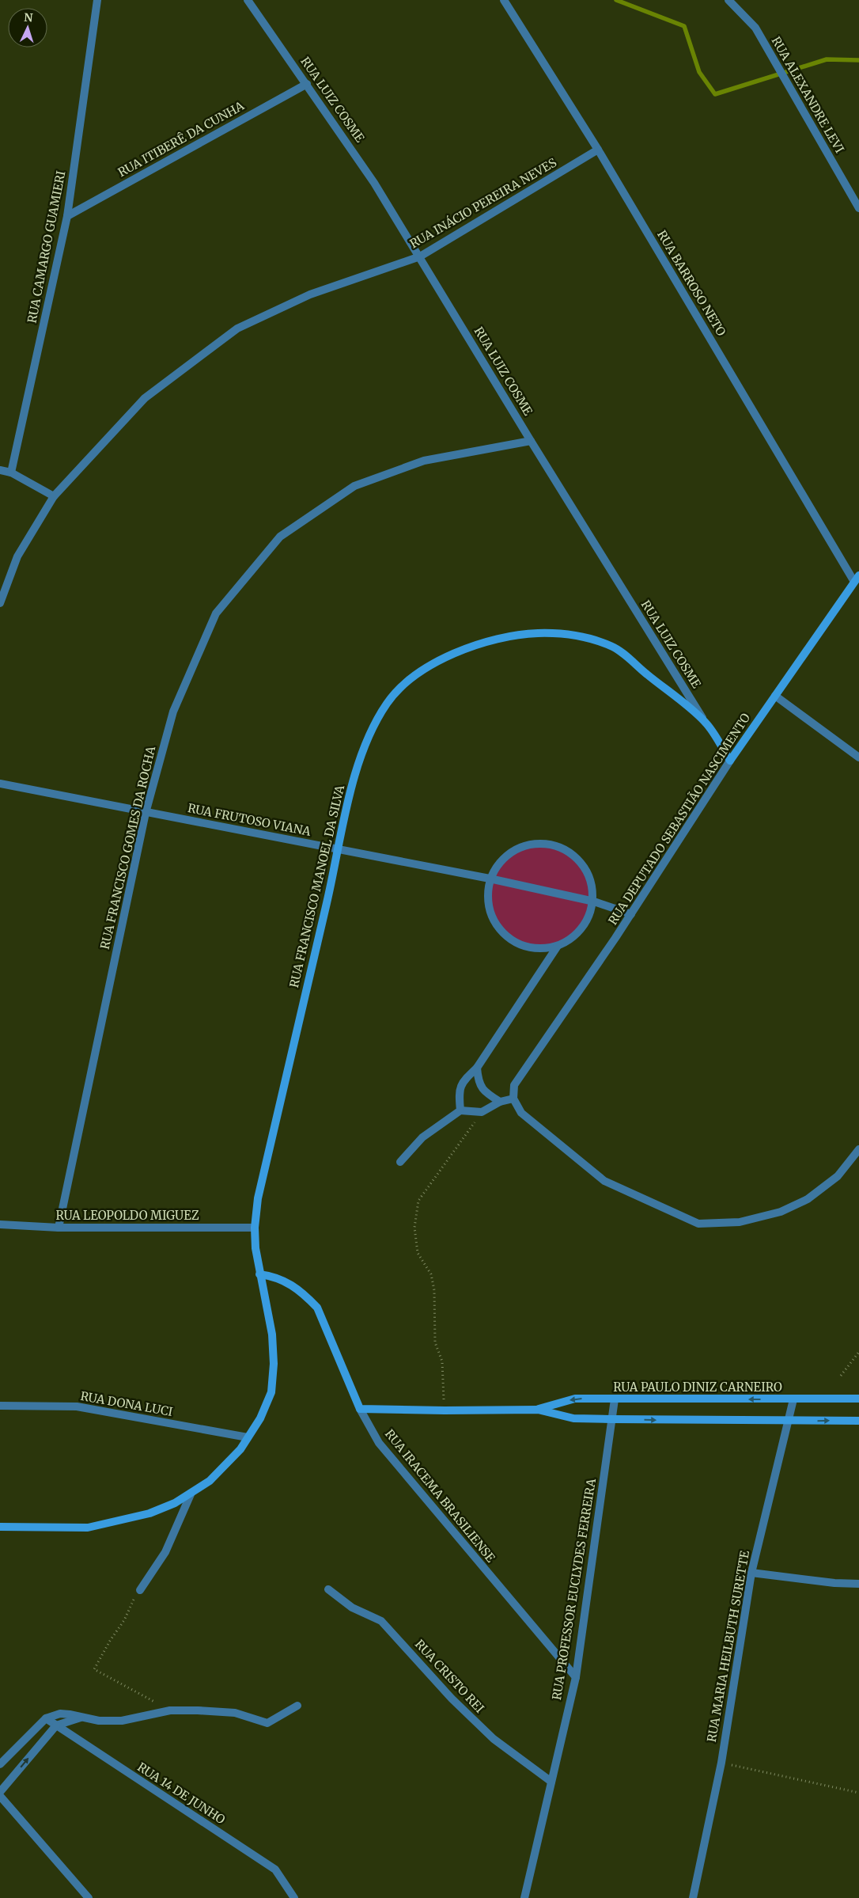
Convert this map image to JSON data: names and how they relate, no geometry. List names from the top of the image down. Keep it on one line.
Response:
{"streets":{"street":["RUA ALEXANDRE LEVI","RUA LUIZ COSME","RUA ITIBERÊ DA CUNHA","RUA INÁCIO PEREIRA NEVES","RUA CAMARGO GUAMIERI","RUA BARROSO NETO","RUA DEPUTADO SEBASTIÃO NASCIMENTO","RUA FRUTOSO VIANA","RUA FRANCISCO GOMES DA ROCHA","RUA FRANCISCO MANOEL DA SILVA","RUA LEOPOLDO MIGUEZ","RUA PAULO DINIZ CARNEIRO","RUA DONA LUCI","RUA IRACEMA BRASILIENSE","RUA PROFESSOR EUCLYDES FERREIRA","RUA MARIA HEILBUTH SURETTE","RUA CRISTO REI","RUA 14 DE JUNHO"]},"crossings":[["RUA LUIZ COSME","RUA ITIBERÊ DA CUNHA"],["RUA LUIZ COSME","RUA INÁCIO PEREIRA NEVES"],["RUA LUIZ COSME","RUA DEPUTADO SEBASTIÃO NASCIMENTO"],["RUA LUIZ COSME","RUA FRANCISCO GOMES DA ROCHA"],["RUA LUIZ COSME","RUA FRANCISCO MANOEL DA SILVA"],["RUA ITIBERÊ DA CUNHA","RUA CAMARGO GUAMIERI"],["RUA INÁCIO PEREIRA NEVES","RUA BARROSO NETO"],["RUA BARROSO NETO","RUA DEPUTADO SEBASTIÃO NASCIMENTO"],["RUA DEPUTADO SEBASTIÃO NASCIMENTO","RUA FRUTOSO VIANA"],["RUA FRUTOSO VIANA","RUA FRANCISCO GOMES DA ROCHA"],["RUA FRUTOSO VIANA","RUA FRANCISCO MANOEL DA SILVA"],["RUA FRANCISCO GOMES DA ROCHA","RUA LEOPOLDO MIGUEZ"],["RUA FRANCISCO MANOEL DA SILVA","RUA LEOPOLDO MIGUEZ"],["RUA FRANCISCO MANOEL DA SILVA","RUA DONA LUCI"],["RUA FRANCISCO MANOEL DA SILVA","RUA IRACEMA BRASILIENSE"],["RUA PAULO DINIZ CARNEIRO","RUA IRACEMA BRASILIENSE"],["RUA PAULO DINIZ CARNEIRO","RUA PROFESSOR EUCLYDES FERREIRA"],["RUA PAULO DINIZ CARNEIRO","RUA MARIA HEILBUTH SURETTE"],["RUA IRACEMA BRASILIENSE","RUA PROFESSOR EUCLYDES FERREIRA"],["RUA PROFESSOR EUCLYDES FERREIRA","RUA CRISTO REI"]],"north":"top"}
